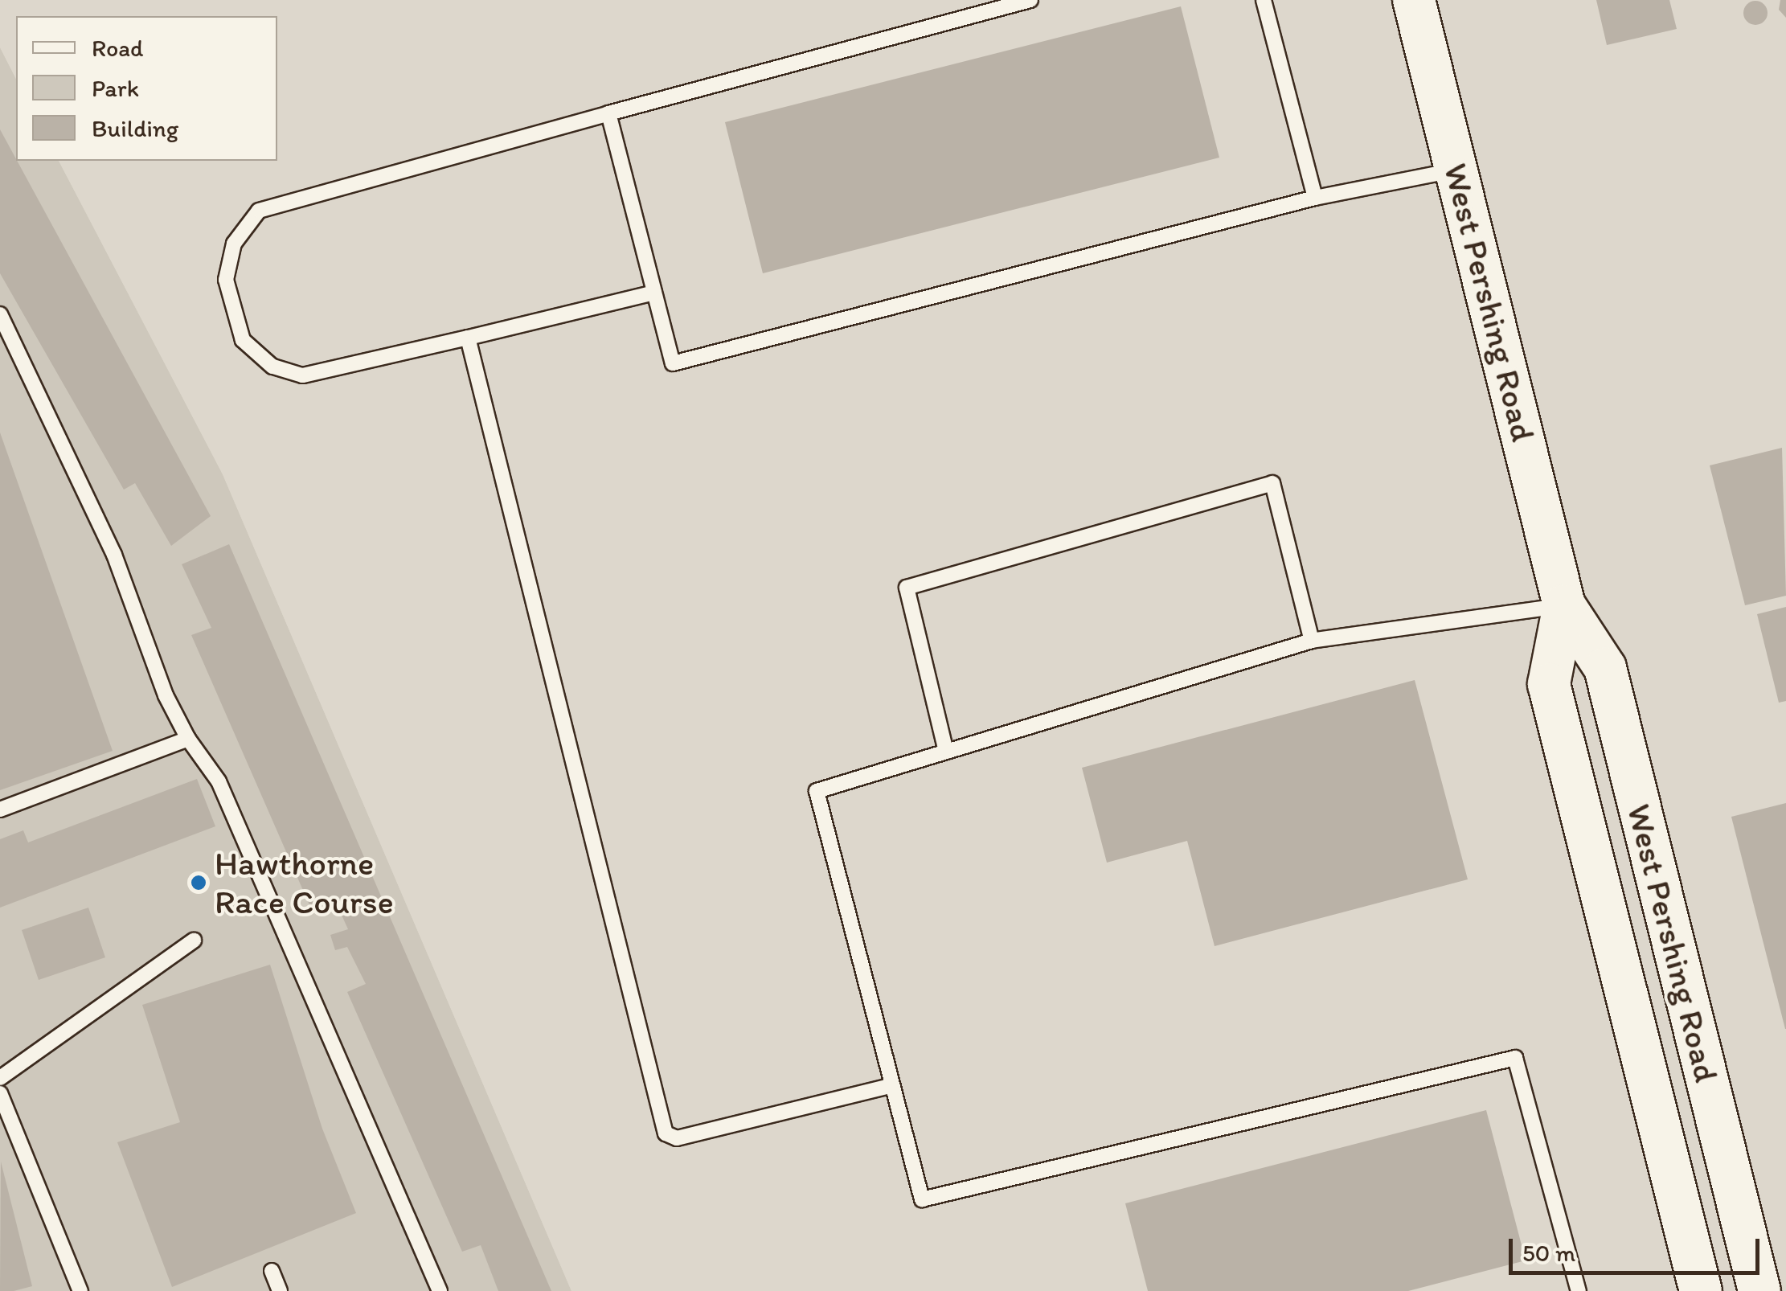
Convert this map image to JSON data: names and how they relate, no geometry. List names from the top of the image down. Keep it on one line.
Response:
{"streets":{"main road":["West Pershing Road"]},"places":["Hawthorne Race Course"],"legend":["Road","Park","Building"],"scale_bar":"50 m"}
